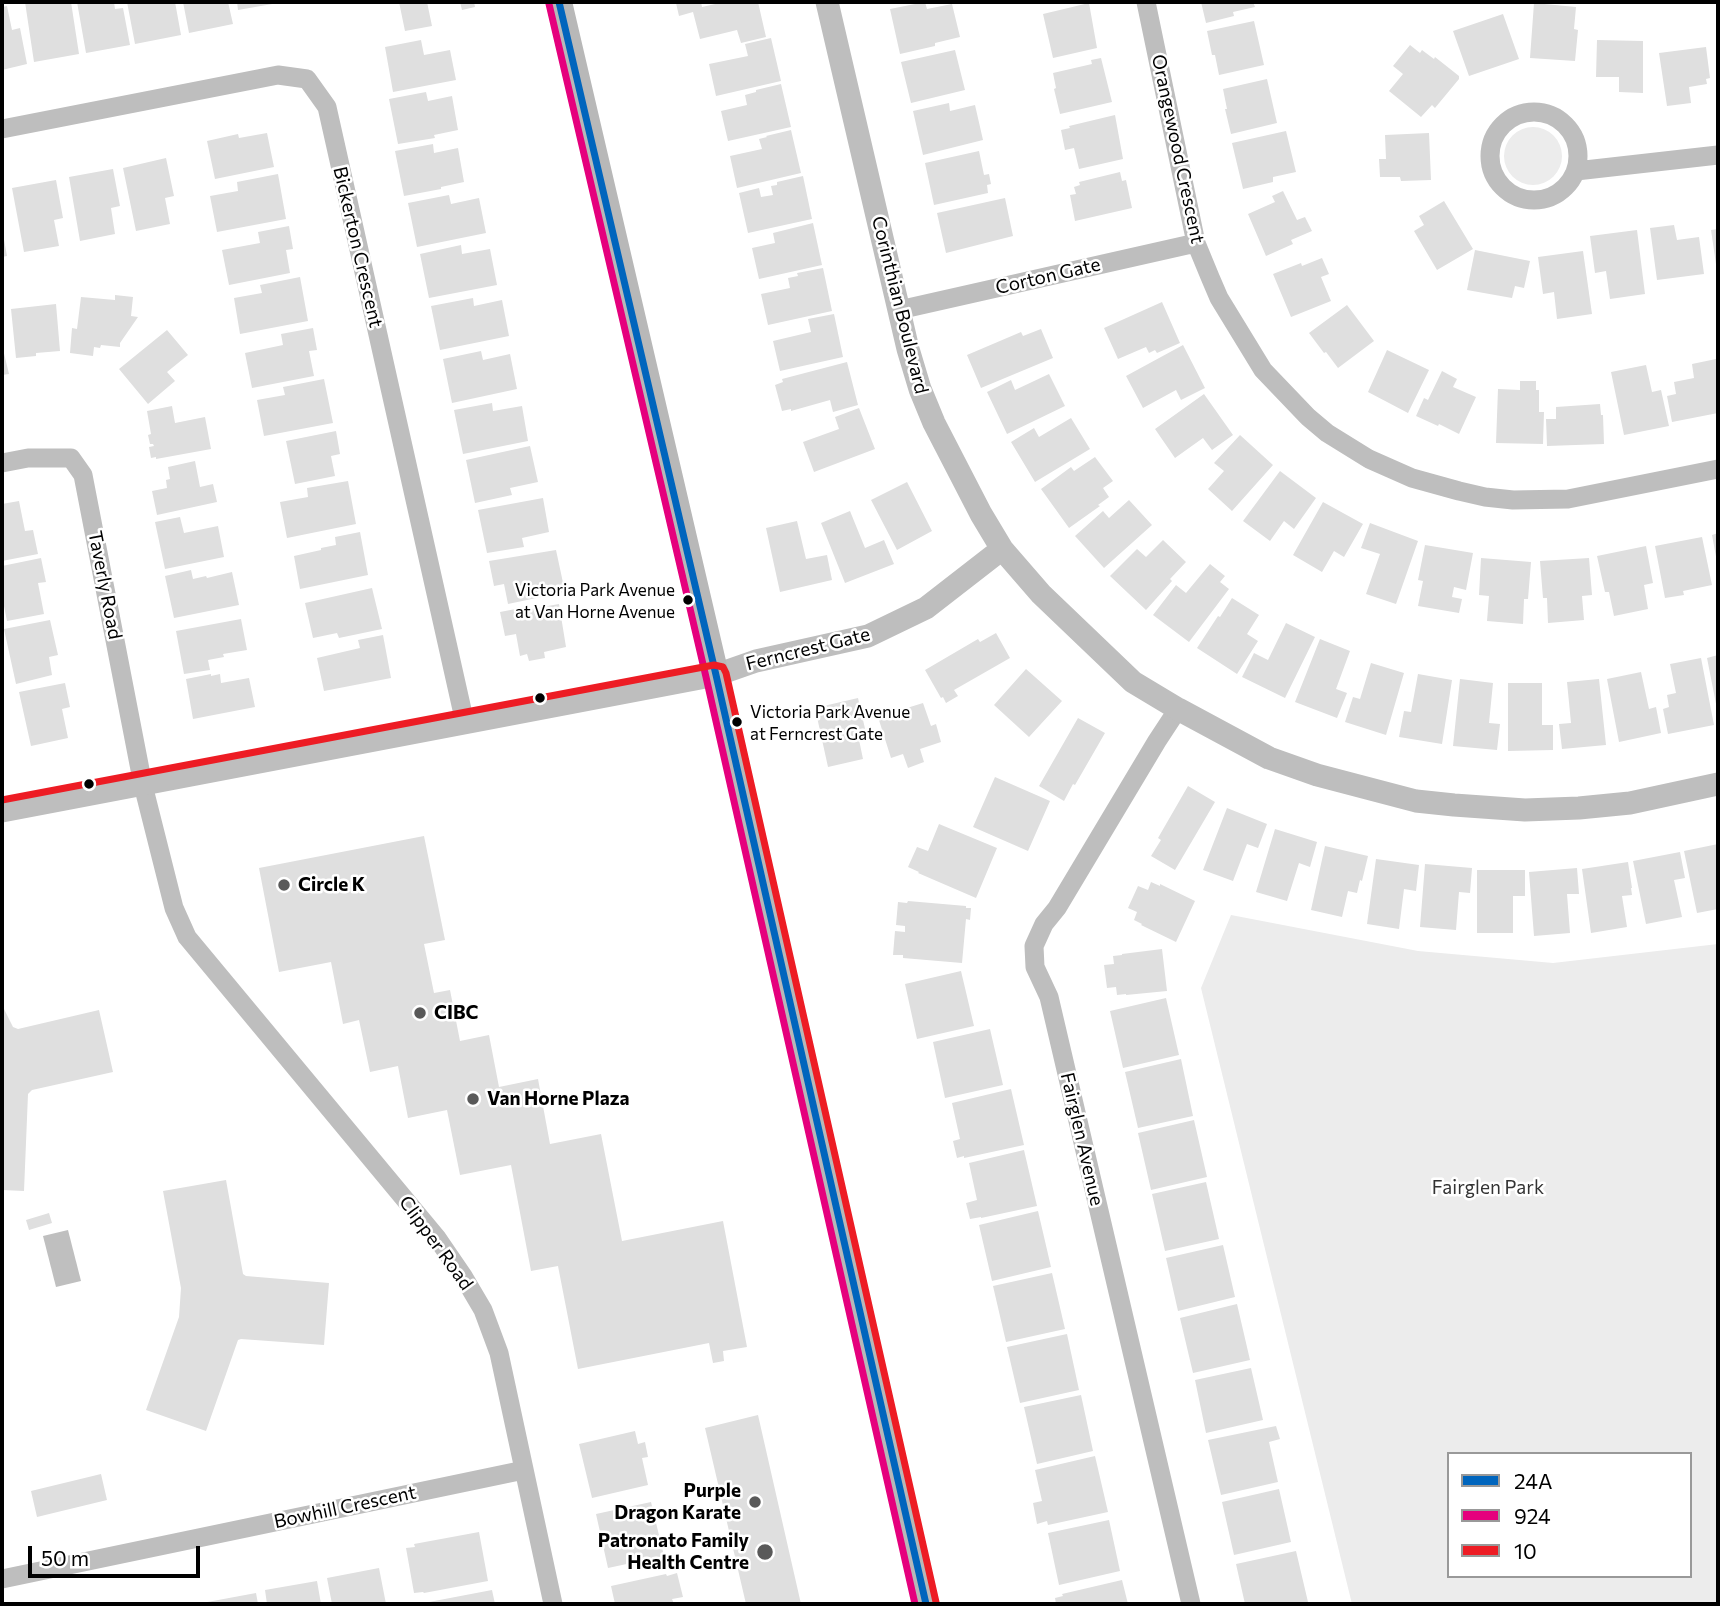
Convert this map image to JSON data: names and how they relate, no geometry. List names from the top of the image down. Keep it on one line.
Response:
{"streets":{"street":["Orangewood Crescent","Bickerton Crescent","Corton Gate","Corinthian Boulevard","Taverly Road","Ferncrest Gate","Fairglen Avenue","Clipper Road","Bowhill Crescent"]},"crossings":[["Orangewood Crescent","Corton Gate"],["Bickerton Crescent","Ferncrest Gate"],["Corton Gate","Corinthian Boulevard"],["Corinthian Boulevard","Ferncrest Gate"],["Corinthian Boulevard","Fairglen Avenue"],["Taverly Road","Ferncrest Gate"],["Taverly Road","Clipper Road"],["Ferncrest Gate","Clipper Road"],["Clipper Road","Bowhill Crescent"]],"parks":["Fairglen Park"],"places":["Victoria Park Avenue at Van Horne Avenue","Victoria Park Avenue at Ferncrest Gate","Circle K","CIBC","Van Horne Plaza","Purple Dragon Karate","Patronato Family Health Centre"],"lines":["transit line 24A","transit line 924","transit line 10"],"legend":["24A","924","10"],"scale_bar":"50 m"}
